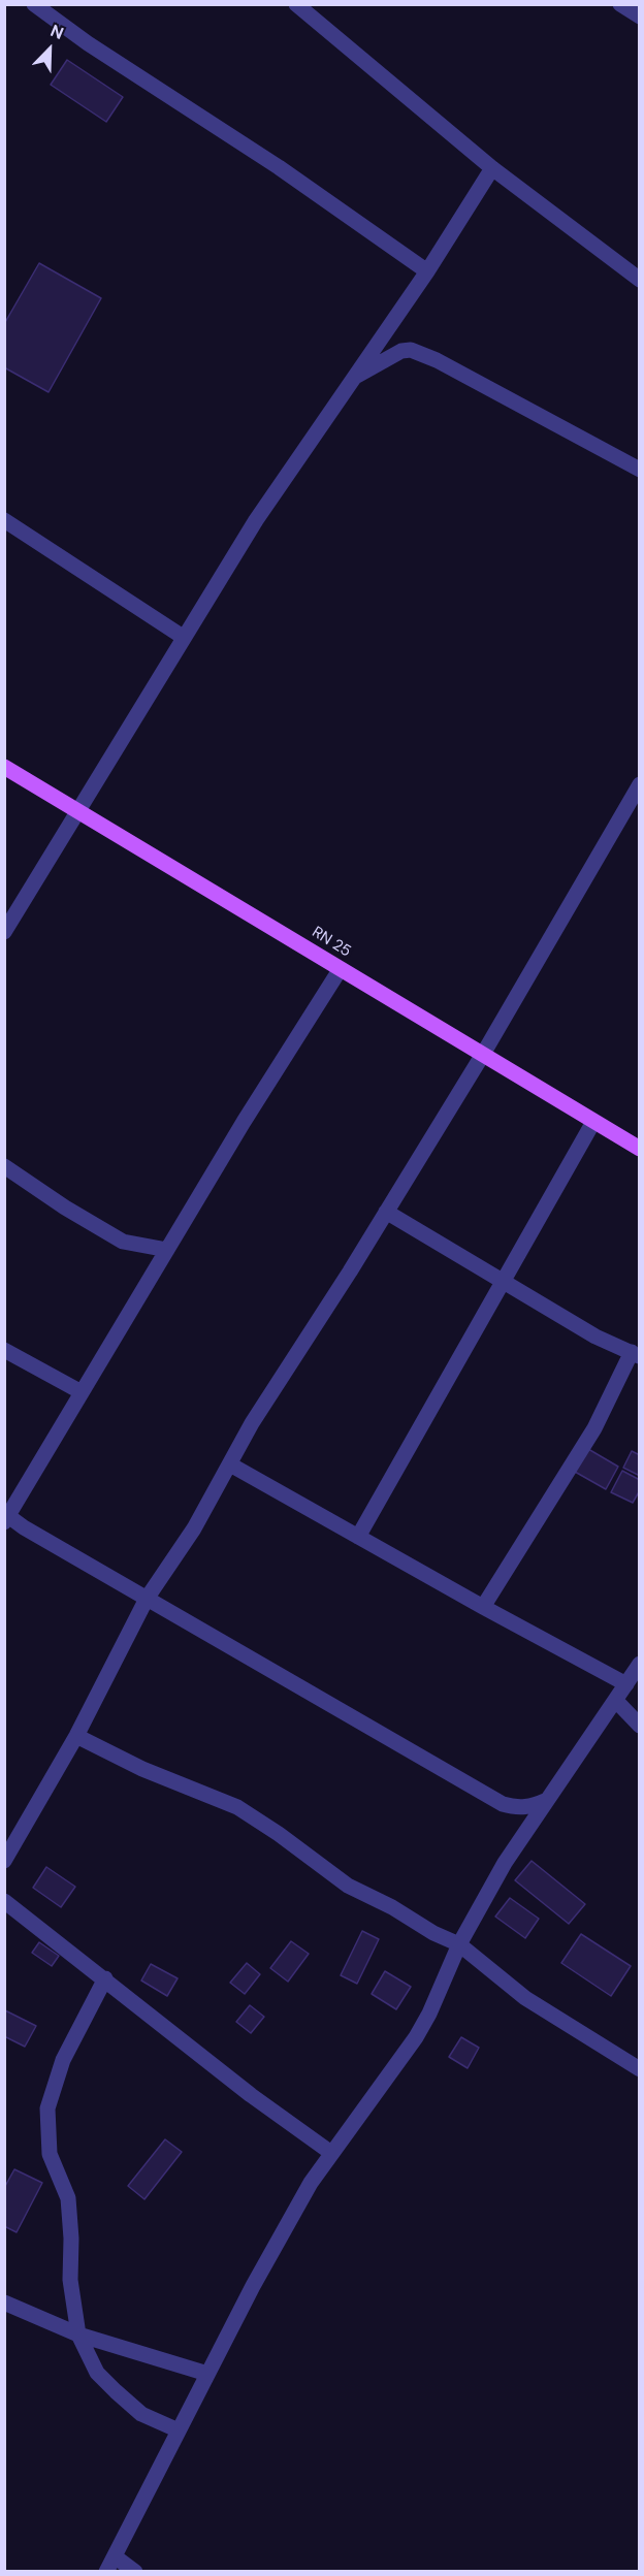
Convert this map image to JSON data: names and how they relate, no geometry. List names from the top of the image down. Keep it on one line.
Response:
{"streets":{"main road":["RN 25"]},"north":"top right"}
